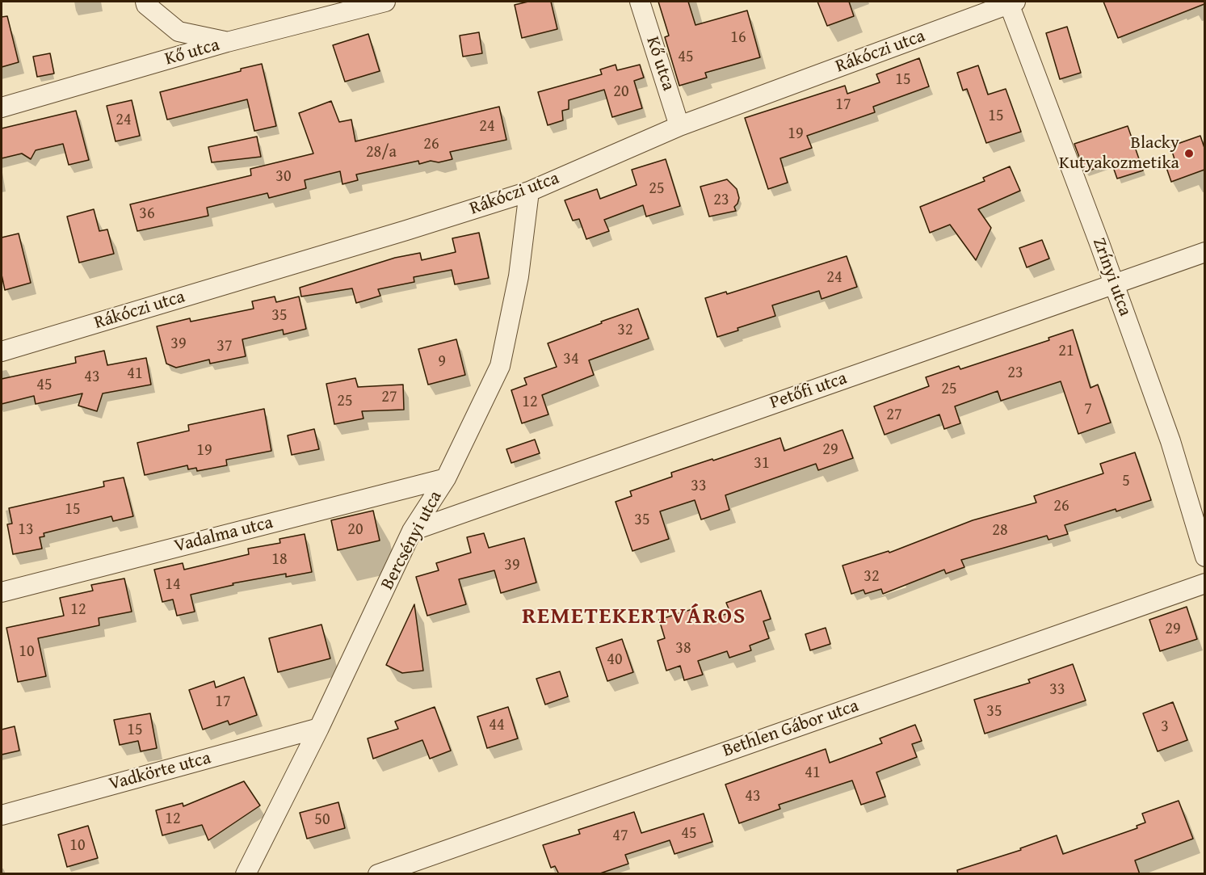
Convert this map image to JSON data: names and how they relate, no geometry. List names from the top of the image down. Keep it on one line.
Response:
{"streets":{"street":["Rákóczi utca","Kő utca","Zrínyi utca","Petőfi utca","Vadalma utca","Bercsényi utca","Bethlen Gábor utca","Vadkörte utca"]},"crossings":[["Rákóczi utca","Kő utca"],["Rákóczi utca","Zrínyi utca"],["Rákóczi utca","Bercsényi utca"],["Zrínyi utca","Petőfi utca"],["Petőfi utca","Bercsényi utca"],["Vadalma utca","Bercsényi utca"],["Bercsényi utca","Vadkörte utca"]],"districts":["REMETEKERTVÁROS"],"places":["Blacky Kutyakozmetika"],"house_numbers":["16","45","15","20","17","15","24","24","19","26","28/a","30","25","23","36","24","35","32","39","37","21","34","9","23","41","43","45","25","27","25","12","7","27","29","19","31","5","33","26","15","35","13","20","28","18","39","32","14","12","29","38","10","40","33","17","35","44","3","15","41","43","12","50","45","47","10"]}
